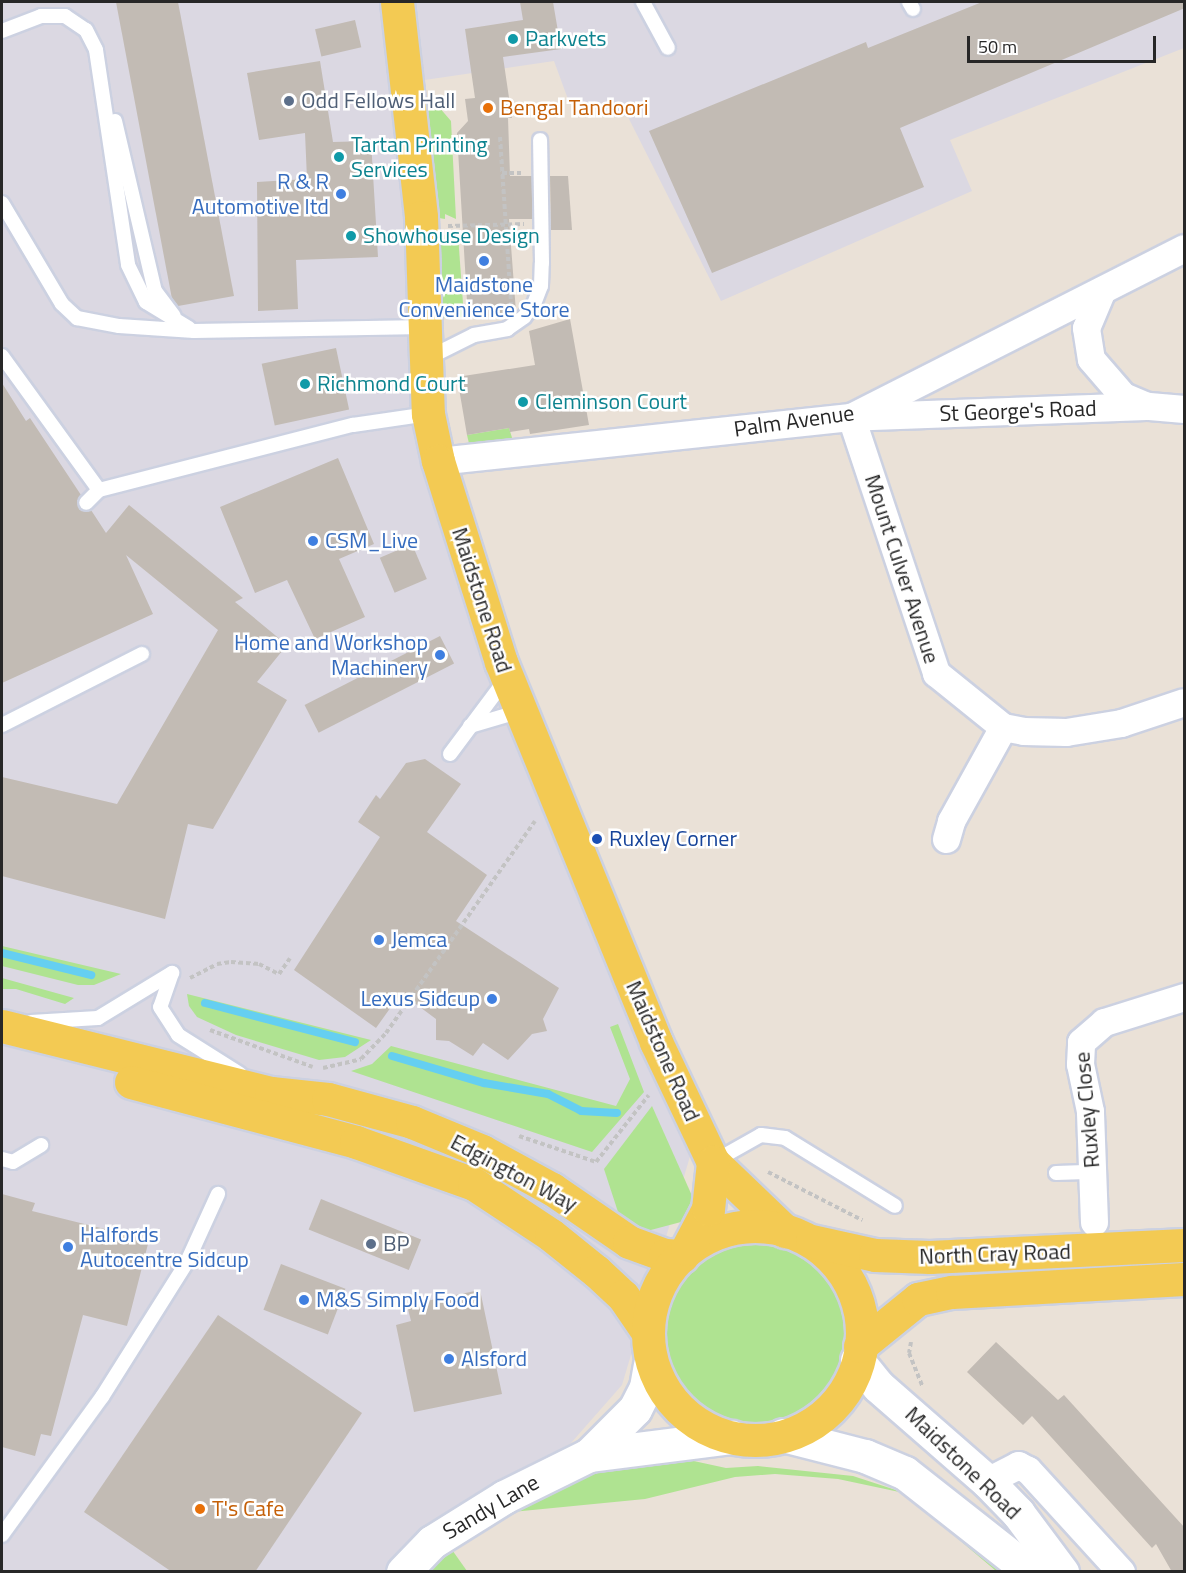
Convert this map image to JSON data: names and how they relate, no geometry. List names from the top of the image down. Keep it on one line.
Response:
{"streets":{"main road":["Maidstone Road","Edgington Way","North Cray Road","Sandy Lane"],"street":["St George's Road","Palm Avenue","Mount Culver Avenue","Ruxley Close"]},"crossings":[["St George's Road","Palm Avenue"],["St George's Road","Mount Culver Avenue"],["Palm Avenue","Mount Culver Avenue"],["Palm Avenue","Maidstone Road"],["Maidstone Road","Edgington Way"],["Maidstone Road","North Cray Road"],["Maidstone Road","Sandy Lane"],["Edgington Way","North Cray Road"],["Edgington Way","Sandy Lane"],["North Cray Road","Sandy Lane"]],"places":["Parkvets","Odd Fellows Hall","Bengal Tandoori","Tartan Printing Services","R & R Automotive ltd","Showhouse Design","Maidstone Convenience Store","Richmond Court","Cleminson Court","CSM_Live","Home and Workshop Machinery","Ruxley Corner","Jemca","Lexus Sidcup","BP","Halfords Autocentre Sidcup","M&S Simply Food","Alsford","T's Cafe"],"scale_bar":"50 m"}
